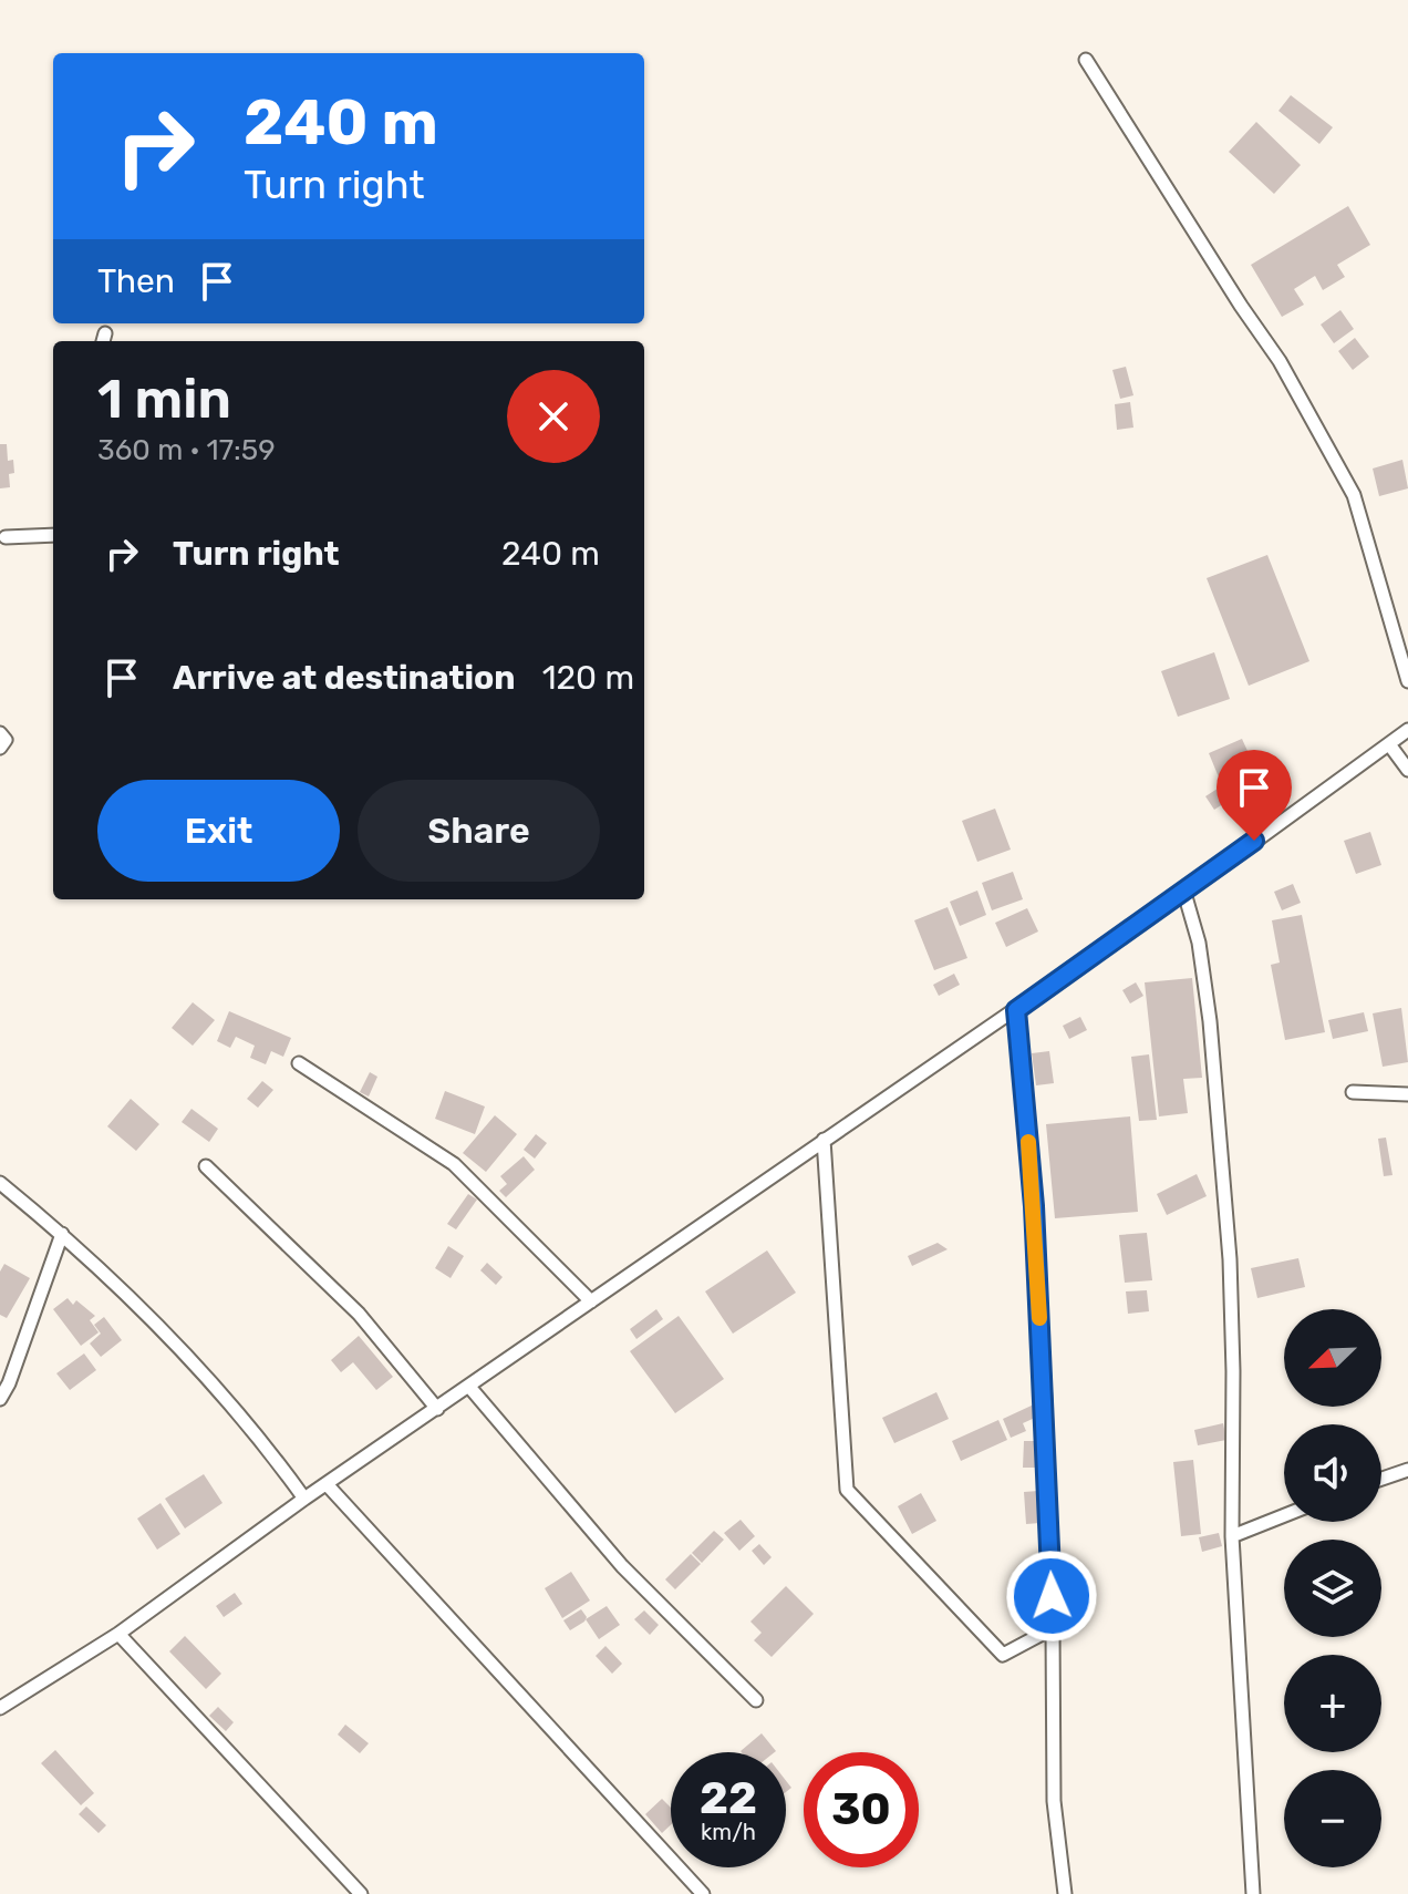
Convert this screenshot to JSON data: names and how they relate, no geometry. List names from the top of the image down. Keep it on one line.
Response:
{"north":"bottom left","page":{"turn":["240 m","Turn right"],"then":"Then","heading":["1 min","360 m · 17:59"],"list":[{"name":"Turn right","value":"240 m"},{"name":"Arrive at destination","value":"120 m"}],"buttons":["Exit","Share"],"map_buttons":["+","−"],"speed":"22 km/h","limit":"30"}}
